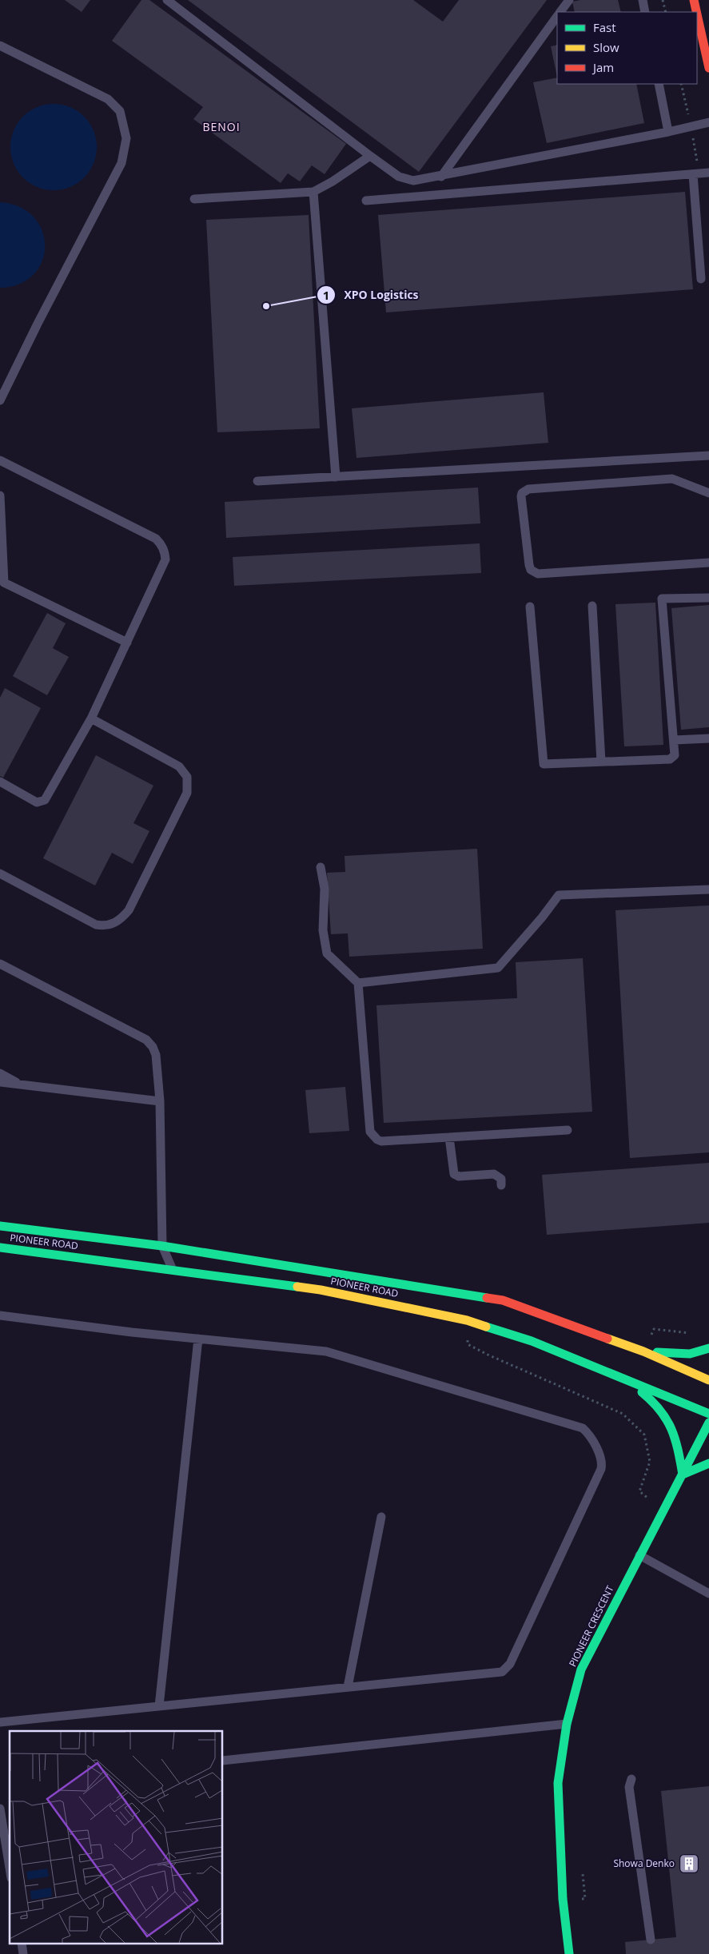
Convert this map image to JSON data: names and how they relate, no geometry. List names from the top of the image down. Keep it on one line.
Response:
{"streets":{"main road":["PIONEER ROAD","PIONEER CRESCENT"]},"districts":["BENOI"],"places":{"other":["XPO Logistics"],"building":["Showa Denko"]},"legend":["Fast","Slow","Jam"]}
